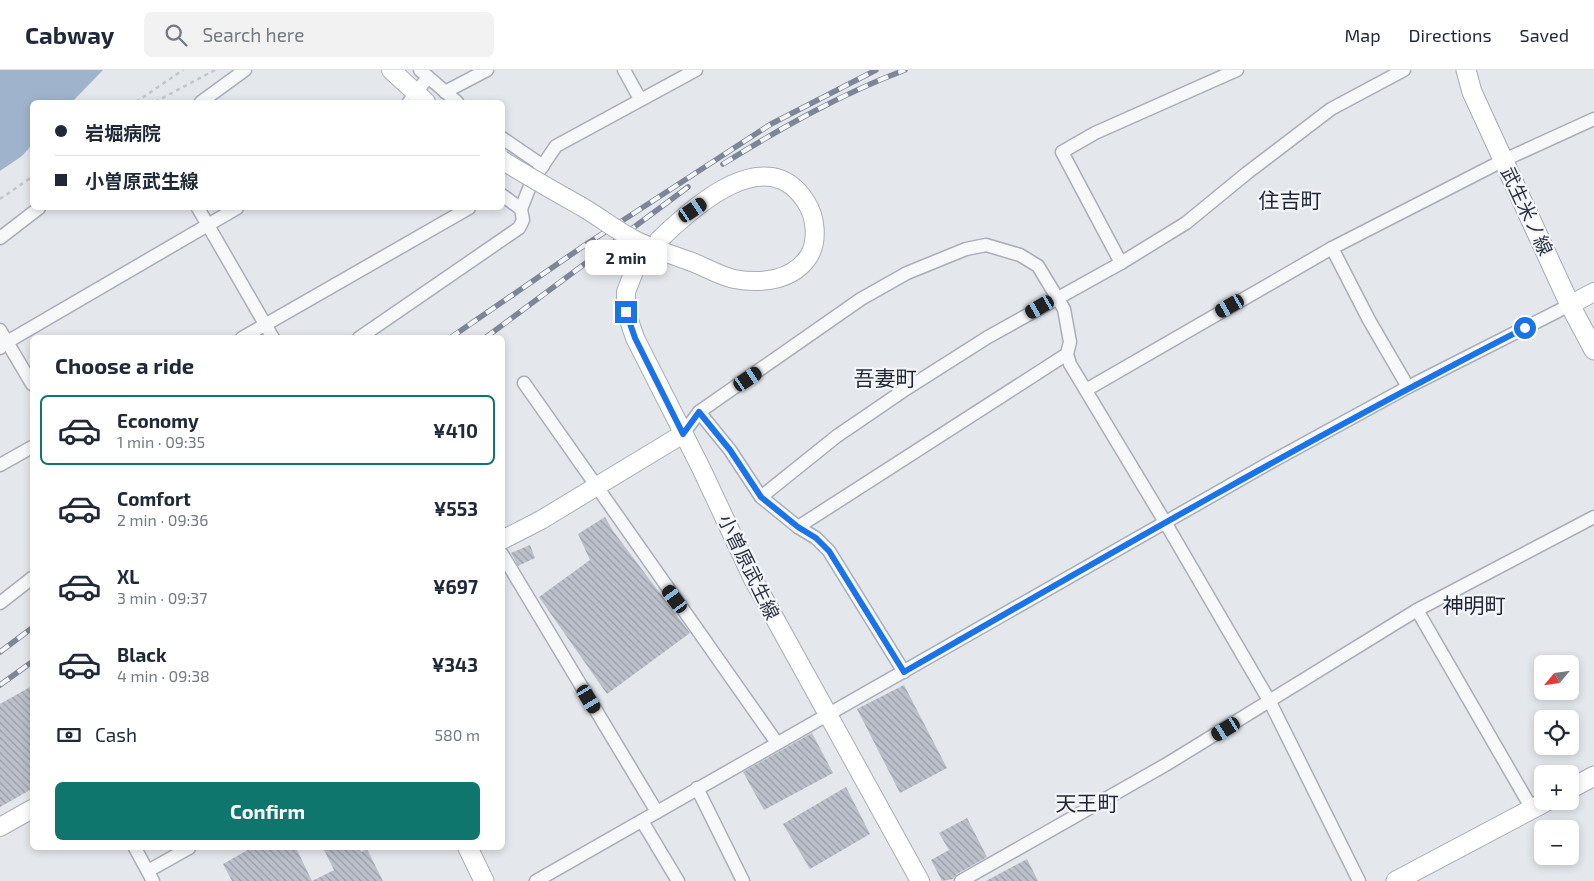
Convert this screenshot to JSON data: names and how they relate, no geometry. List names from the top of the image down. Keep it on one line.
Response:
{"streets":{"main road":["武生米ノ線","小曽原武生線"]},"districts":["住吉町","吾妻町","神明町","天王町"],"north":"bottom left","page":{"header":"Cabway","search":"Search here","nav":["Map","Directions","Saved"],"banner":["岩堀病院","小曽原武生線"],"bubble":"2 min","heading":"Choose a ride","list":[{"name":"Economy","note":"1 min · 09:35","value":"¥410"},{"name":"Comfort","note":"2 min · 09:36","value":"¥553"},{"name":"XL","note":"3 min · 09:37","value":"¥697"},{"name":"Black","note":"4 min · 09:38","value":"¥343"}],"map_buttons":["+","−"],"pay":["Cash","580 m"],"buttons":"Confirm"}}
